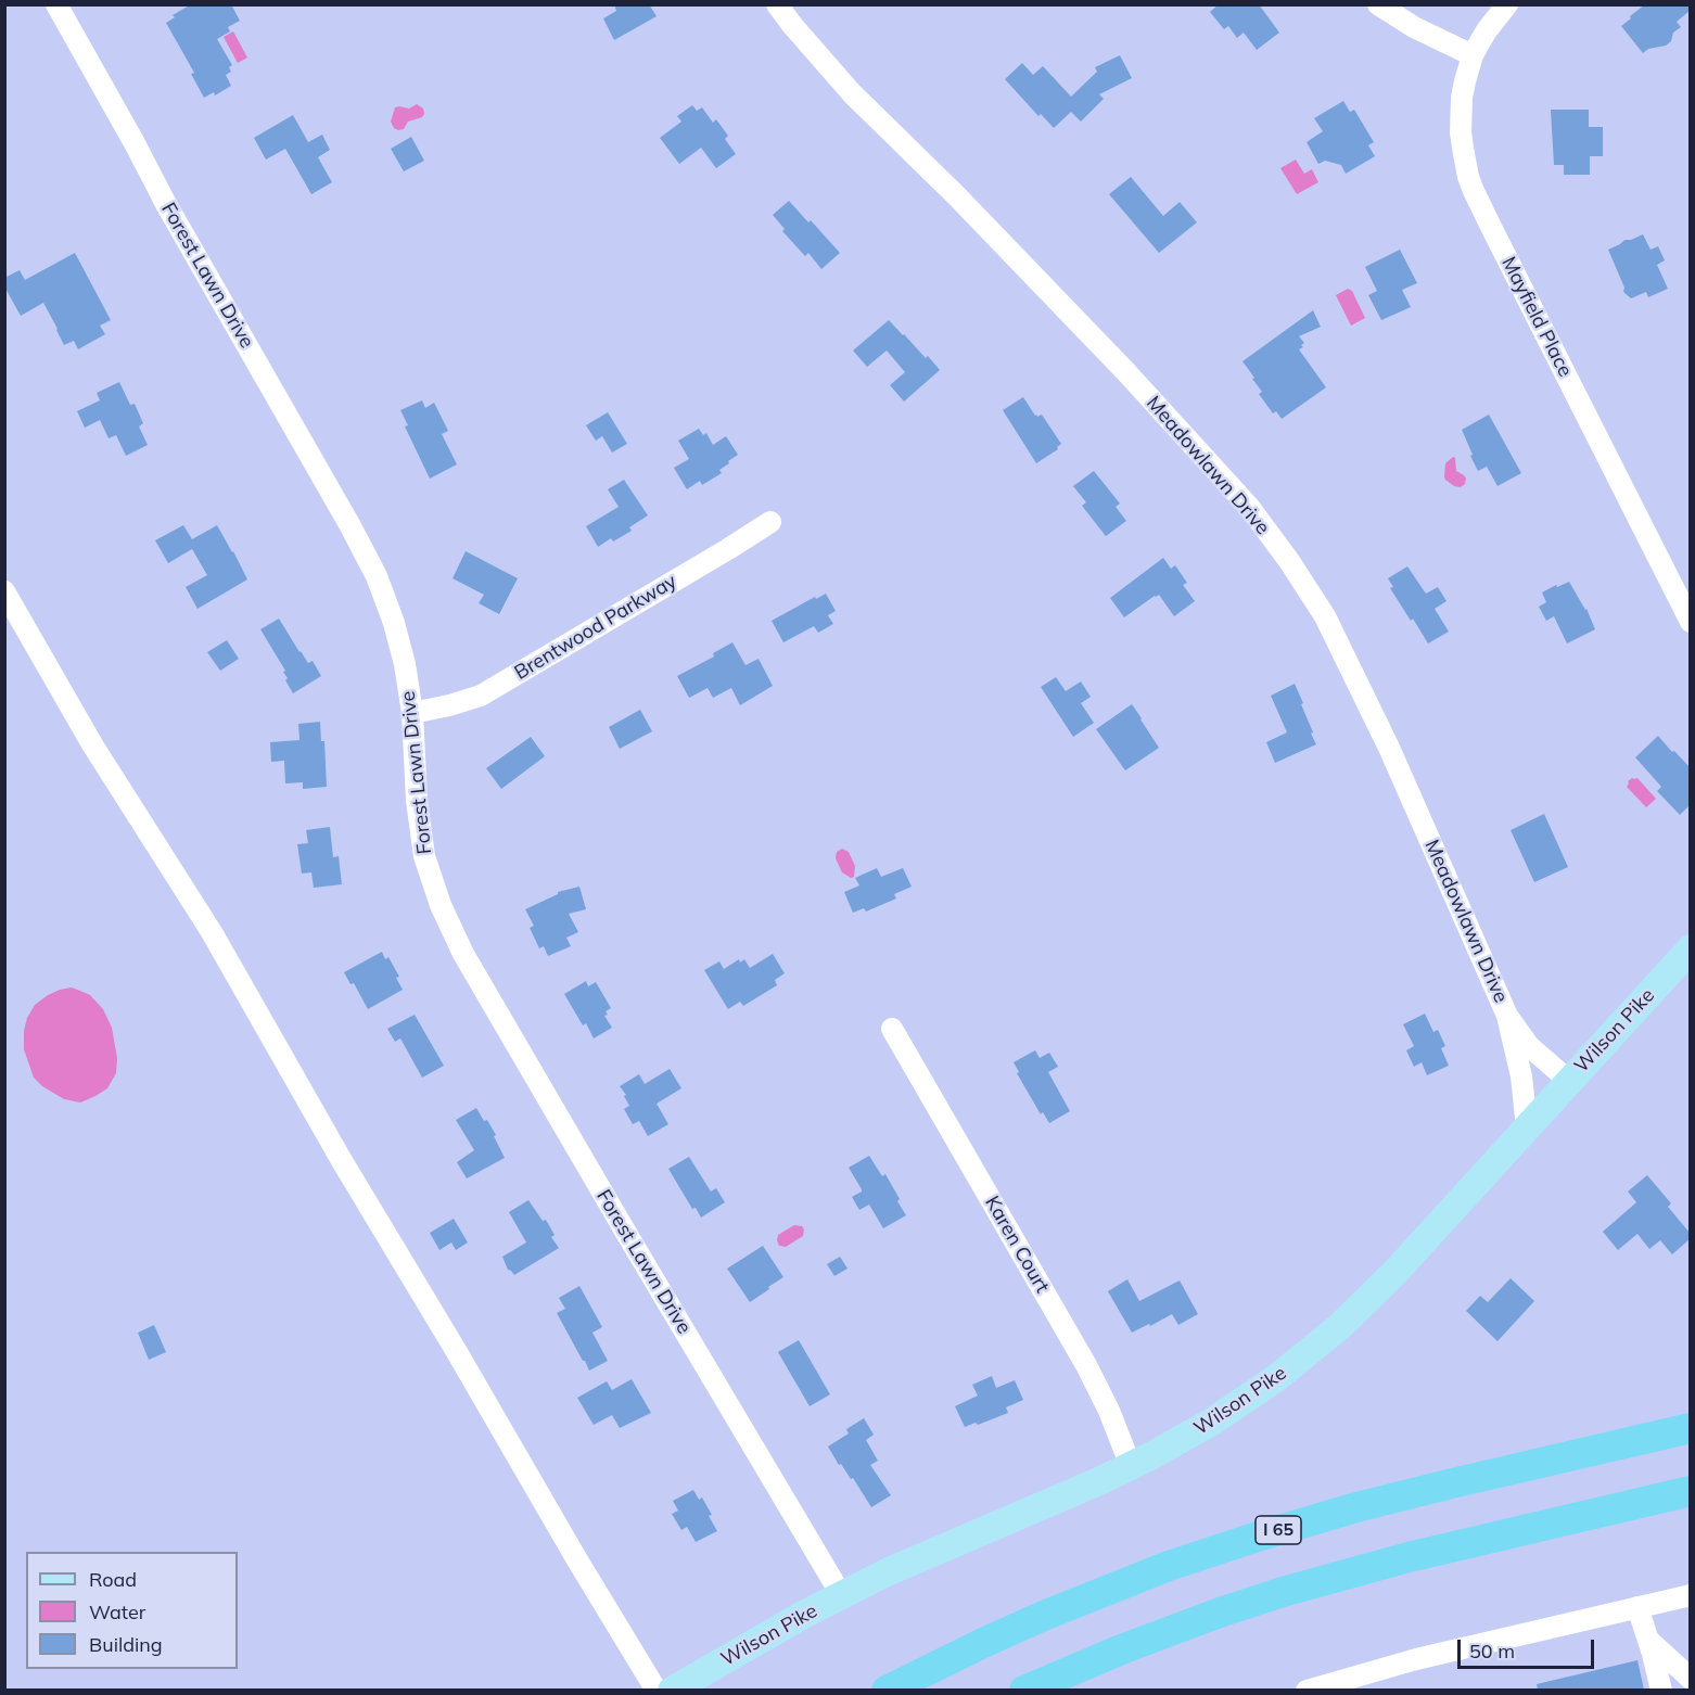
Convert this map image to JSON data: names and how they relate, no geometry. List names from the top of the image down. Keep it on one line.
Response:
{"streets":{"highway":["I 65"],"main road":["Wilson Pike"],"street":["Forest Lawn Drive","Mayfield Place","Meadowlawn Drive","Brentwood Parkway","Karen Court"]},"crossings":[["Forest Lawn Drive","Brentwood Parkway"],["Forest Lawn Drive","Wilson Pike"],["Meadowlawn Drive","Wilson Pike"],["Wilson Pike","Karen Court"]],"legend":["Road","Water","Building"],"scale_bar":"50 m"}
